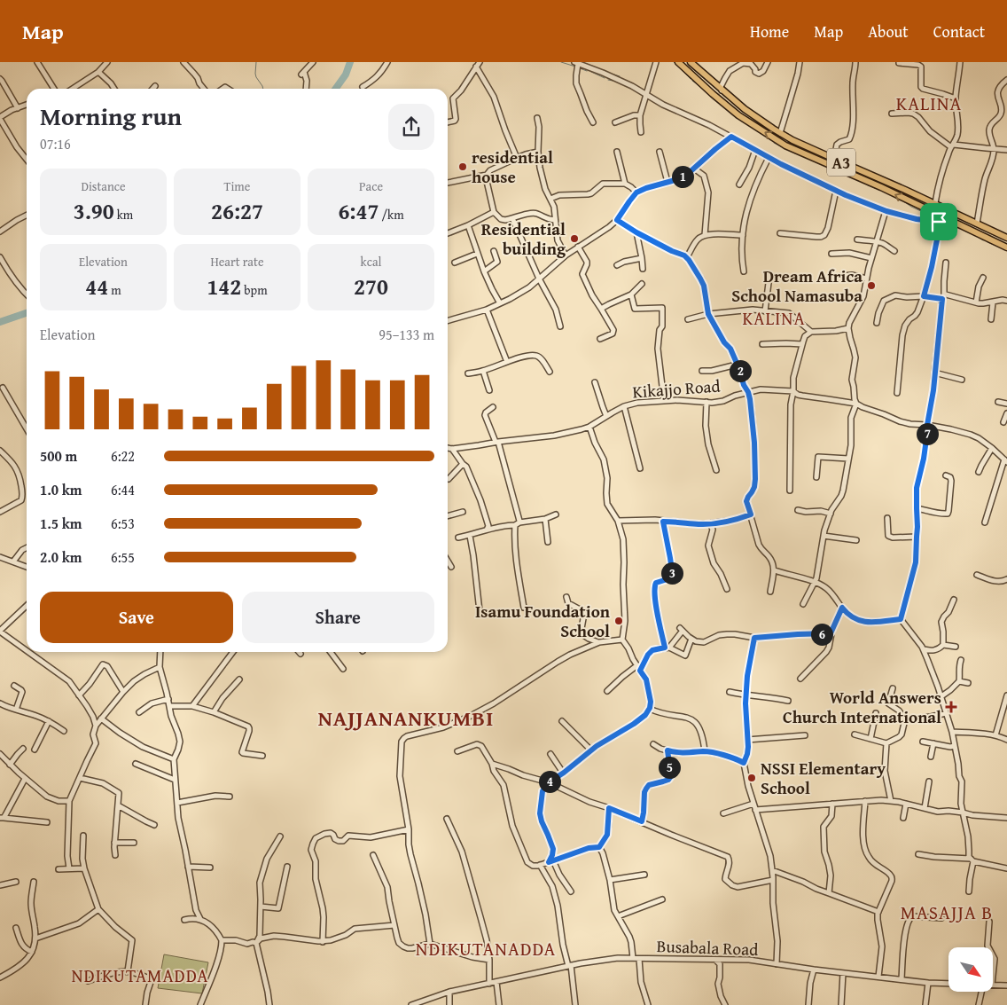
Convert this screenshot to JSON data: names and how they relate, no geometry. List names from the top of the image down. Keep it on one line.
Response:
{"streets":{"main road":["A3"],"street":["Kikajjo Road","Busabala Road"]},"districts":["KALINA","KALINA","NAJJANANKUMBI","MASAJJA B","NDIKUTANADDA","NDIKUTAMADDA"],"places":{"other":["residential house","Residential building","Dream Africa School Namasuba","Isamu Foundation School","NSSI Elementary School"],"health":["World Answers Church International"]},"north":"bottom right","page":{"header":"Map","nav":["Home","Map","About","Contact"],"heading":["Morning run","07:16"],"stats":[["Distance","3.90 km"],["Time","26:27"],["Pace","6:47 /km"],["Elevation","44 m"],["Heart rate","142 bpm"],["kcal","270"]],"pins":["1","2","7","3","6","5","4"],"chart":["Elevation","95–133 m"],"list":[{"name":"500 m","note":"6:22"},{"name":"1.0 km","note":"6:44"},{"name":"1.5 km","note":"6:53"},{"name":"2.0 km","note":"6:55"}],"buttons":["Save","Share"]}}
